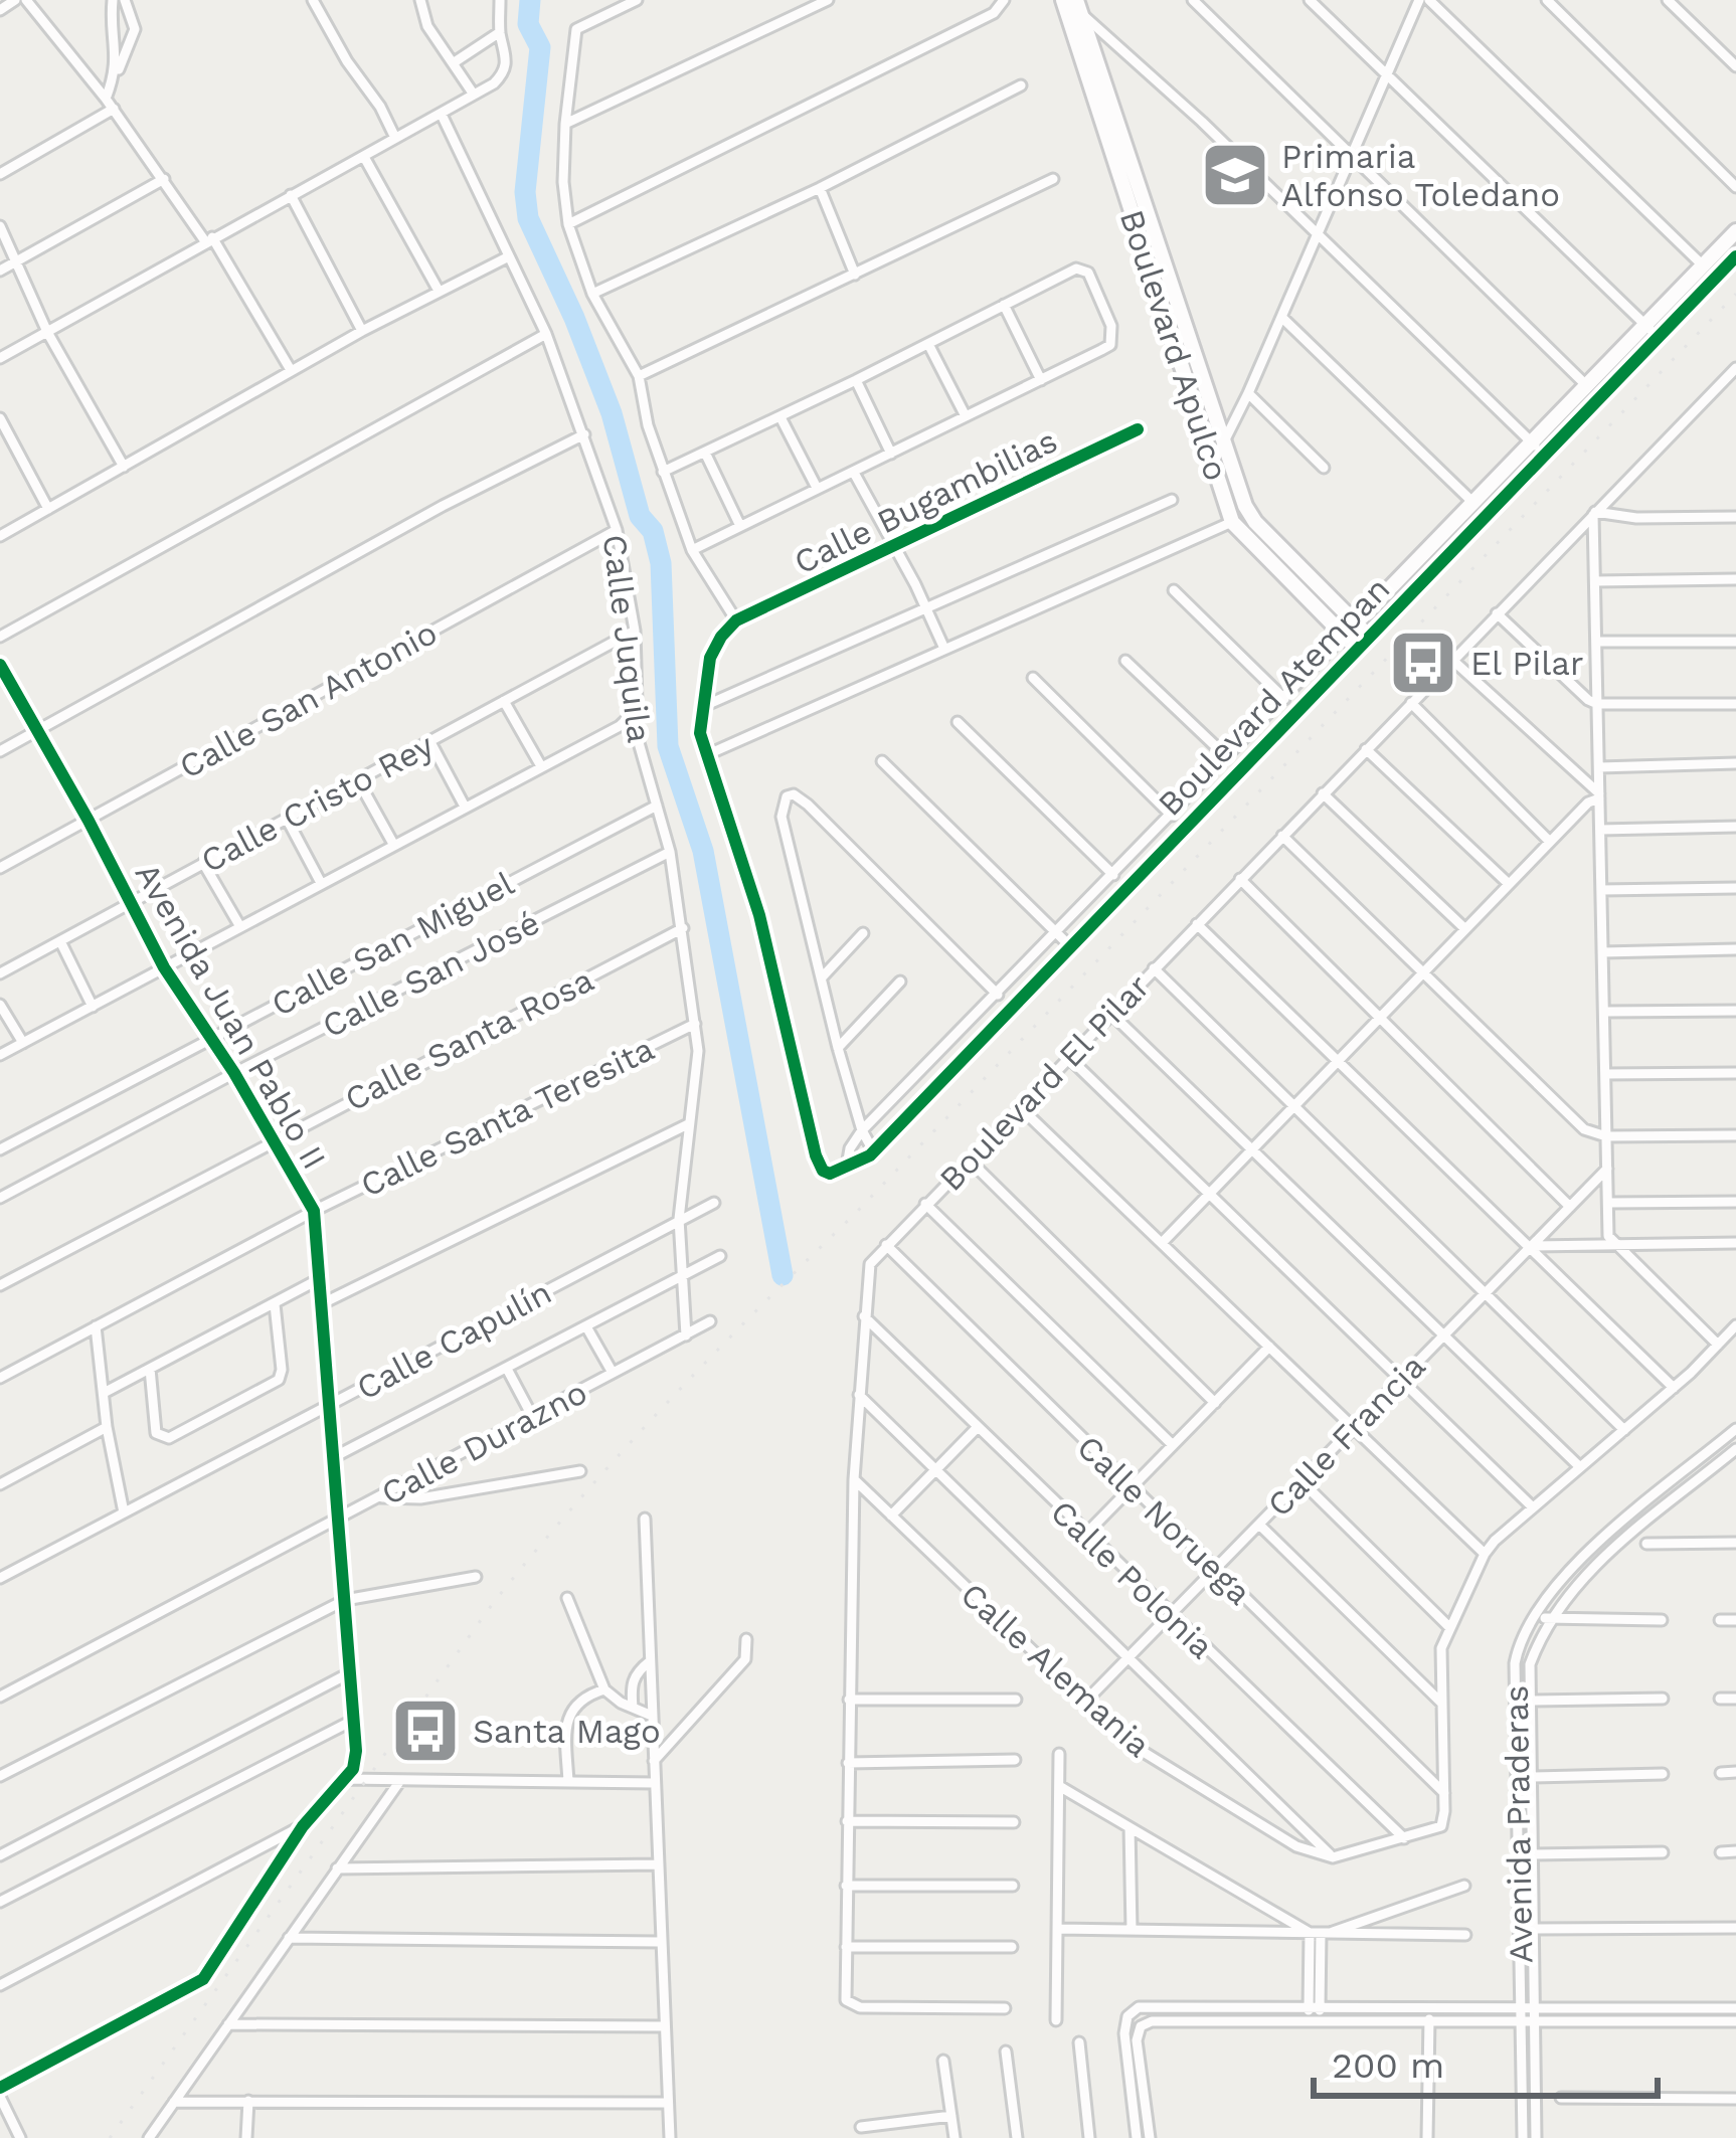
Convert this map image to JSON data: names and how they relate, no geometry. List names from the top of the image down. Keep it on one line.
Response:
{"streets":{"street":["Boulevard Apulco","Calle Bugambilias","Calle Juquila","Boulevard Atempan","Calle San Antonio","Calle Cristo Rey","Calle San Miguel","Calle San José","Avenida Juan Pablo II","Calle Santa Rosa","Boulevard El Pilar","Calle Santa Teresita","Calle Capulín","Calle Francia","Calle Durazno","Calle Noruega","Calle Polonia","Calle Alemania","Avenida Praderas"]},"crossings":[["Boulevard Apulco","Boulevard Atempan"],["Calle Juquila","Calle San Antonio"],["Calle Juquila","Calle Cristo Rey"],["Calle Juquila","Calle San Miguel"],["Calle Juquila","Calle San José"],["Calle Juquila","Calle Santa Rosa"],["Calle Juquila","Calle Santa Teresita"],["Calle Juquila","Calle Capulín"],["Calle Juquila","Calle Durazno"],["Calle San Antonio","Avenida Juan Pablo II"],["Calle Cristo Rey","Avenida Juan Pablo II"],["Calle San Miguel","Avenida Juan Pablo II"],["Calle San José","Avenida Juan Pablo II"],["Avenida Juan Pablo II","Calle Santa Rosa"],["Avenida Juan Pablo II","Calle Santa Teresita"],["Avenida Juan Pablo II","Calle Capulín"],["Avenida Juan Pablo II","Calle Durazno"],["Boulevard El Pilar","Calle Noruega"],["Boulevard El Pilar","Calle Polonia"],["Boulevard El Pilar","Calle Alemania"],["Calle Francia","Calle Noruega"],["Calle Francia","Calle Polonia"],["Calle Francia","Calle Alemania"]],"places":{"school or university":["Primaria Alfonso Toledano"],"bus stop":["El Pilar","Santa Mago"]},"scale_bar":"200 m"}
